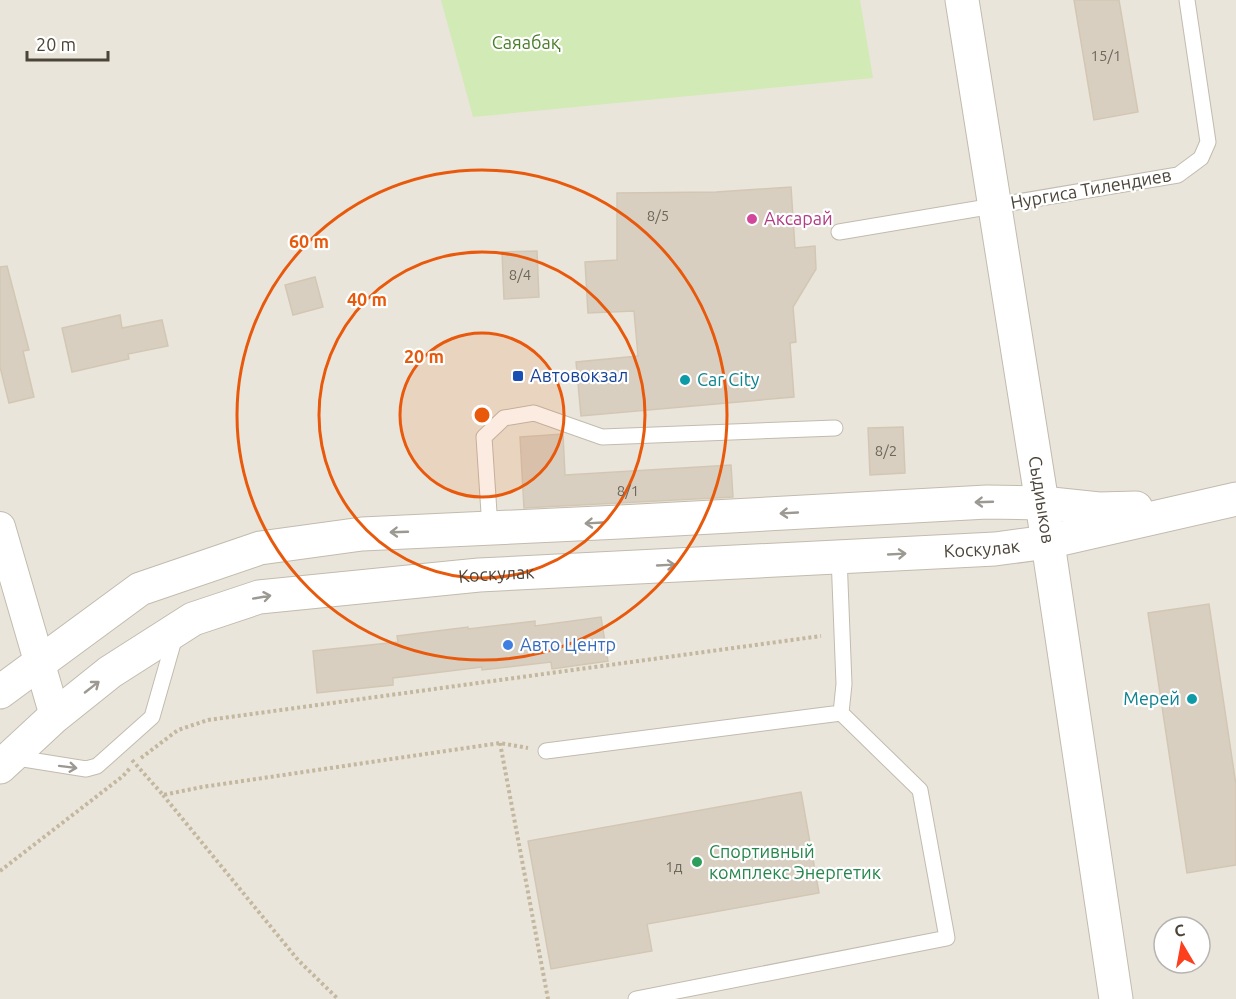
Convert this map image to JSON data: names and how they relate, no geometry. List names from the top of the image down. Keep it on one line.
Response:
{"streets":{"street":["Сыдиыков","Коскулак"],"lane":["Нургиса Тилендиев"]},"crossings":[["Нургиса Тилендиев","Сыдиыков"],["Сыдиыков","Коскулак"]],"parks":["Саяабақ"],"places":{"other":["Аксарай","Car City","Авто Центр","Мерей","Спортивный комплекс Энергетик"],"transit":["Автовокзал"]},"house_numbers":["15/1","8/5","8/4","8/2","8/1","1д"],"scale_bar":"20 m","north":"top","rings":["60 m","40 m","20 m"]}
